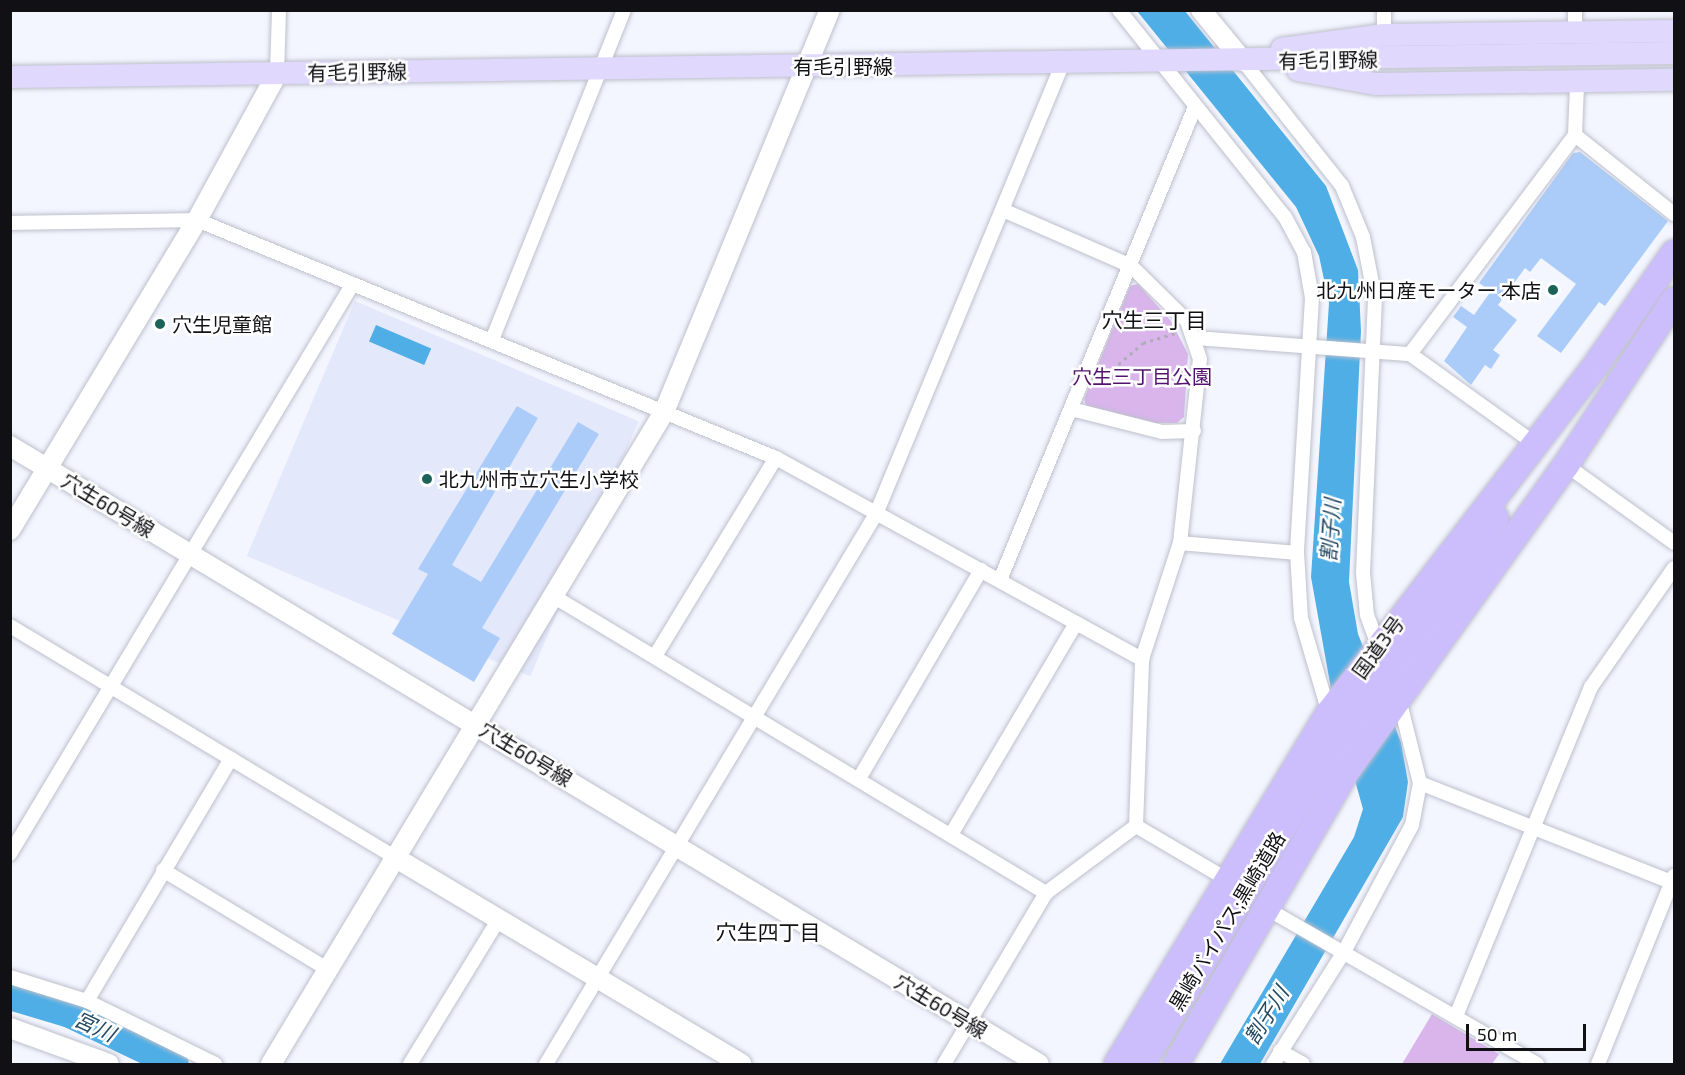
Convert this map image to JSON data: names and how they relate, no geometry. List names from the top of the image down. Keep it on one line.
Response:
{"streets":{"highway":["国道3号","黒崎バイパス;黒崎道路"],"main road":["有毛引野線"],"street":["穴生60号線"]},"crossings":[["国道3号","黒崎バイパス;黒崎道路"]],"districts":["穴生三丁目","穴生四丁目"],"water":["割子川","宮川"],"parks":["穴生三丁目公園"],"places":["北九州日産モーター 本店","穴生児童館","北九州市立穴生小学校"],"scale_bar":"50 m"}
